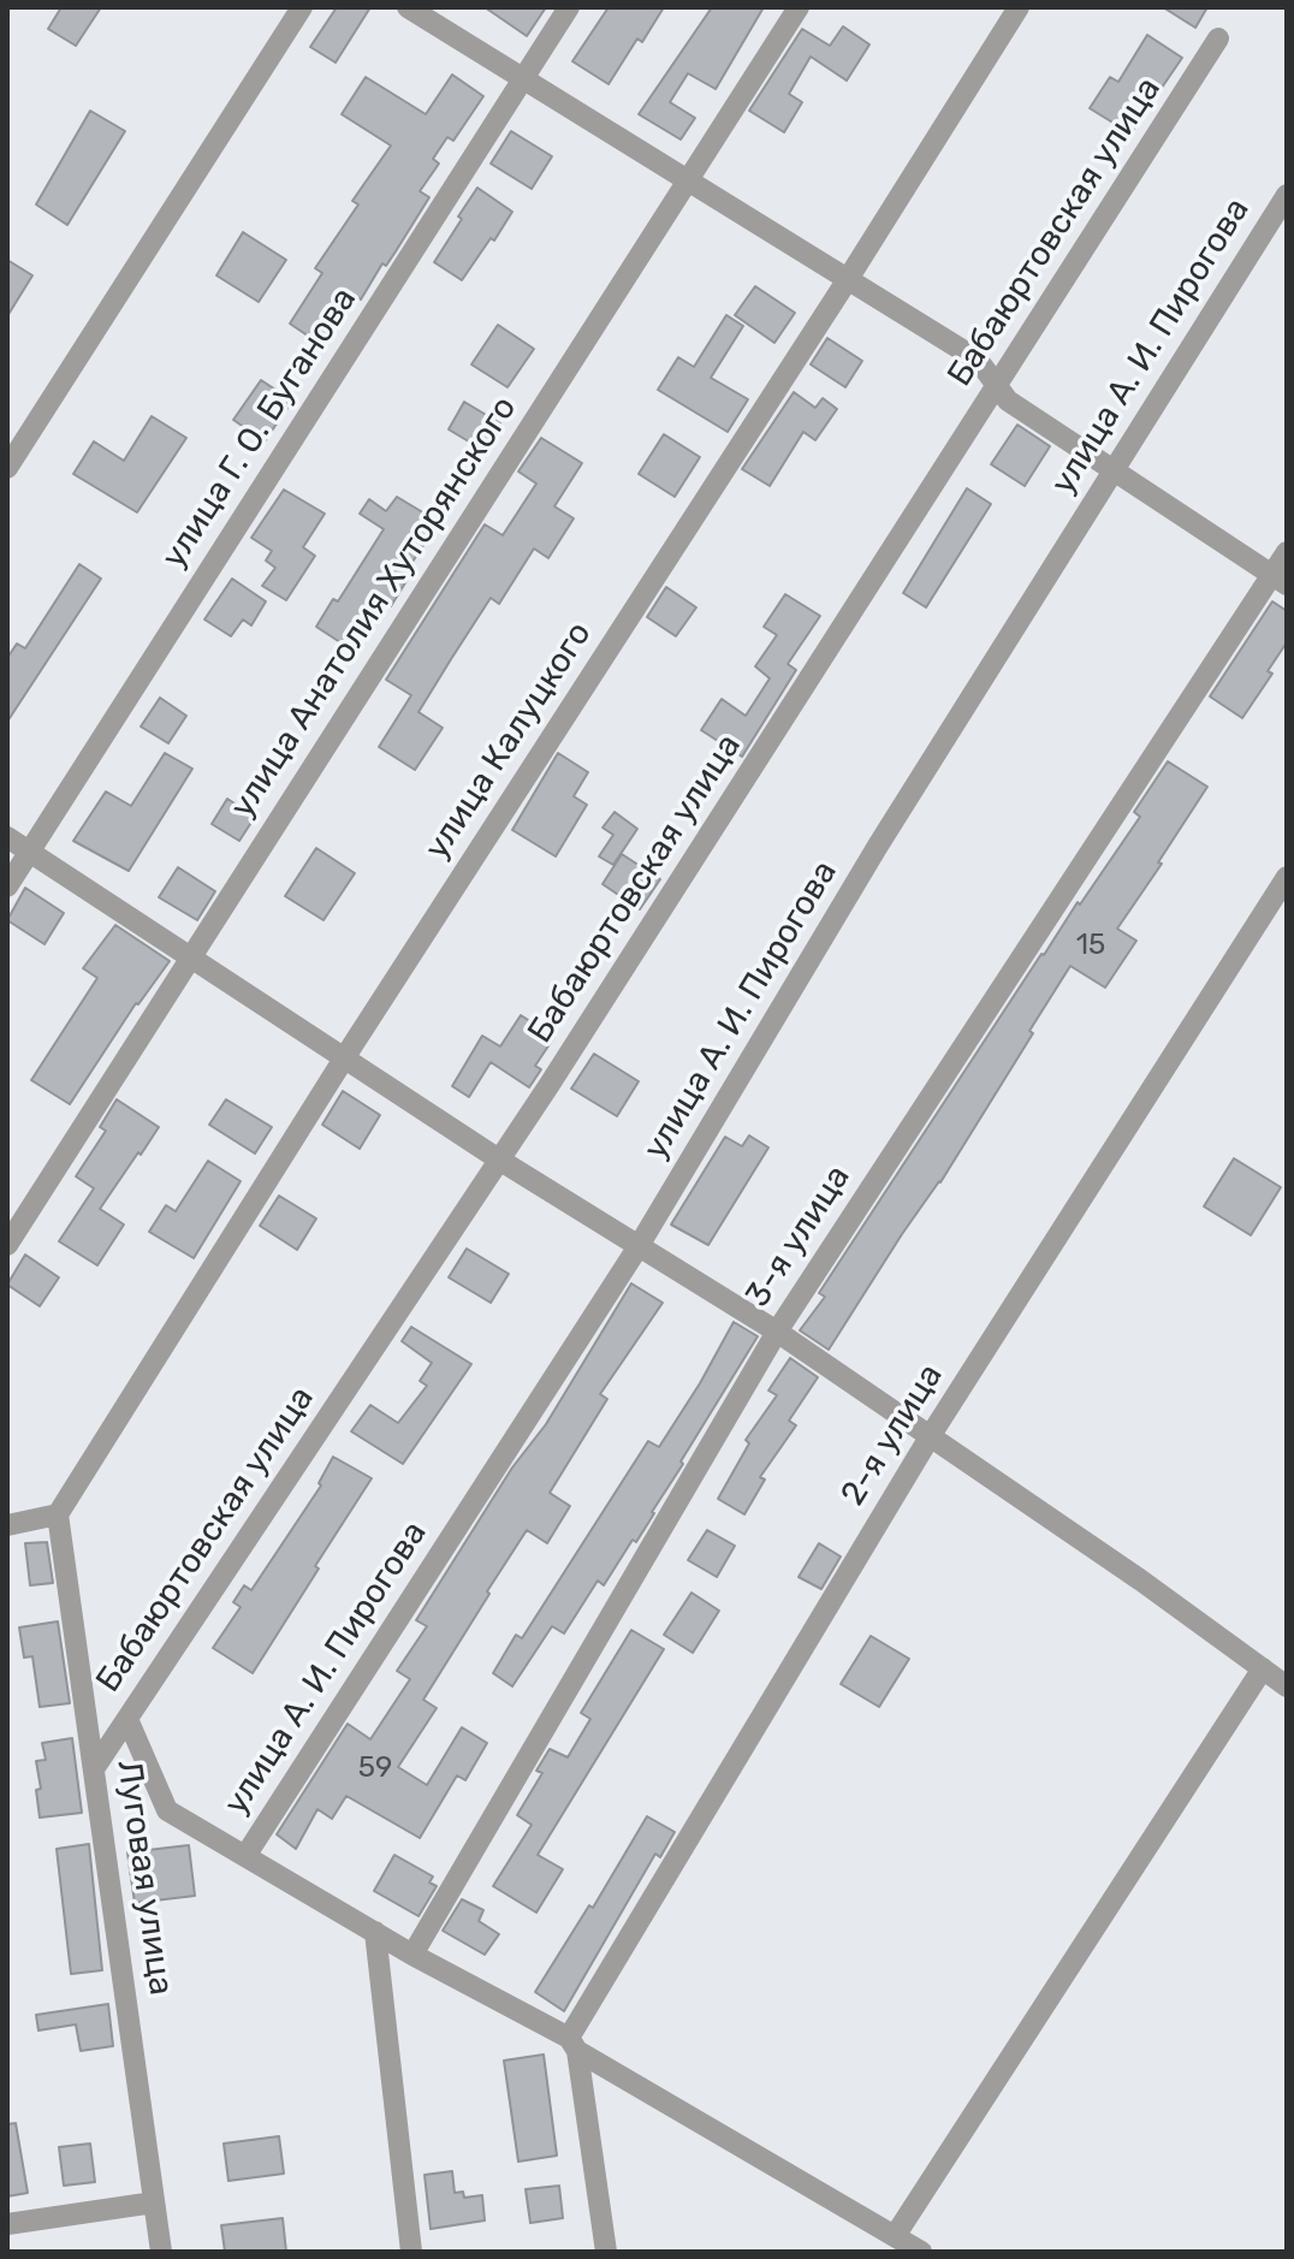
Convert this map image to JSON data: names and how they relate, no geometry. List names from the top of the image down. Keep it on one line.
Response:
{"streets":{"street":["Бабаюртовская улица","улица А. И. Пирогова","улица Г. О. Буганова","улица Анатолия Хуторянского","улица Калуцкого","3-я улица","2-я улица","Луговая улица"]},"crossings":[["Бабаюртовская улица","Луговая улица"],["улица Калуцкого","Луговая улица"]],"house_numbers":["15","59"]}
